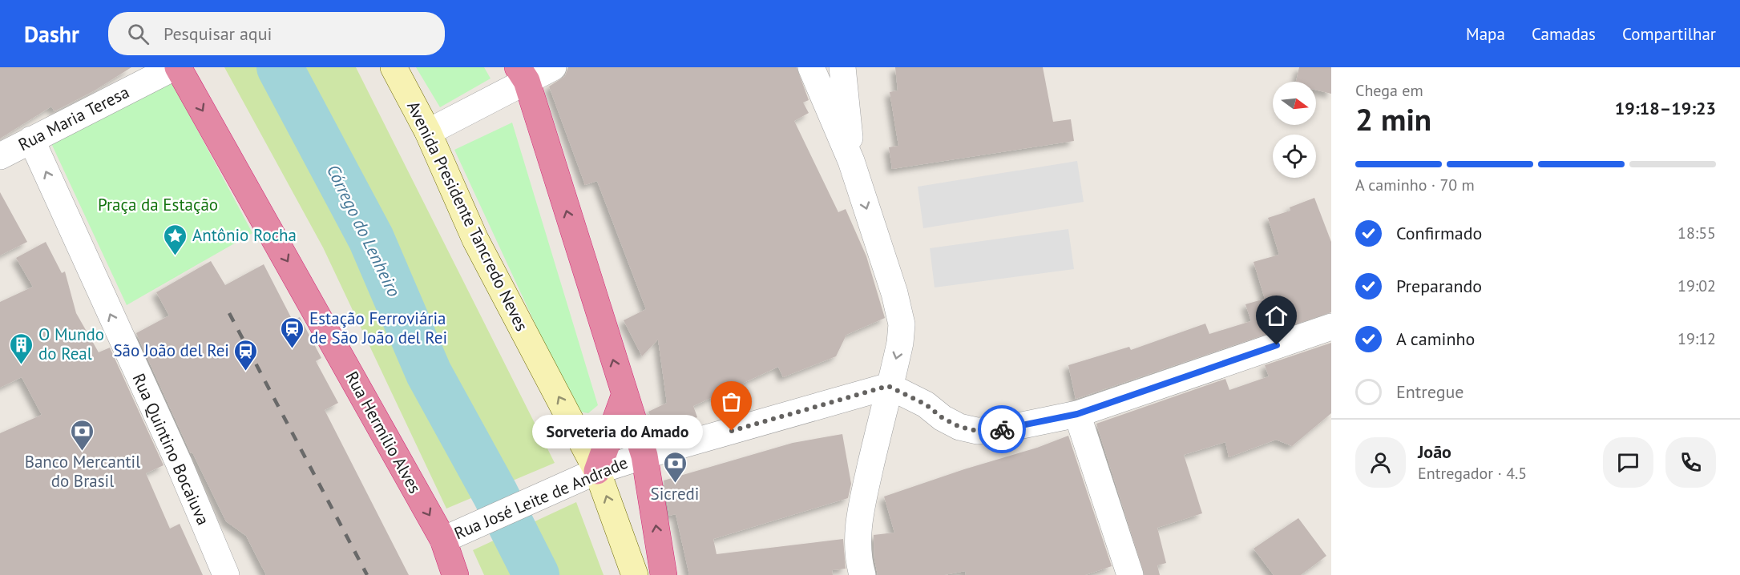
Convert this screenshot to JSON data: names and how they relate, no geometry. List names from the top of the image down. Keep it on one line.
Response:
{"streets":{"highway":["Rua Hermílio Alves"],"main road":["Avenida Presidente Tancredo Neves"],"street":["Rua Maria Teresa","Rua Quintino Bocaiuva","Rua José Leite de Andrade"]},"crossings":[["Rua Maria Teresa","Rua Quintino Bocaiuva"],["Avenida Presidente Tancredo Neves","Rua José Leite de Andrade"],["Rua Hermílio Alves","Rua José Leite de Andrade"]],"one_way":["Avenida Presidente Tancredo Neves","Rua Hermílio Alves","Rua Quintino Bocaiuva"],"water":["Córrego do Lenheiro"],"parks":["Praça da Estação"],"places":{"place":["Antônio Rocha"],"station":["Estação Ferroviária de São João del Rei","São João del Rei"],"building":["O Mundo do Real"],"other":["Sorveteria do Amado"],"bank":["Banco Mercantil do Brasil","Sicredi"]},"north":"right","page":{"header":"Dashr","search":"Pesquisar aqui","nav":["Mapa","Camadas","Compartilhar"],"heading":["2 min","Chega em","19:18–19:23"],"panel":["João","Entregador · 4.5"],"bar":"A caminho · 70 m","list":[["Confirmado","18:55"],["Preparando","19:02"],["A caminho","19:12"],"Entregue"],"bubble":"Sorveteria do Amado"}}
